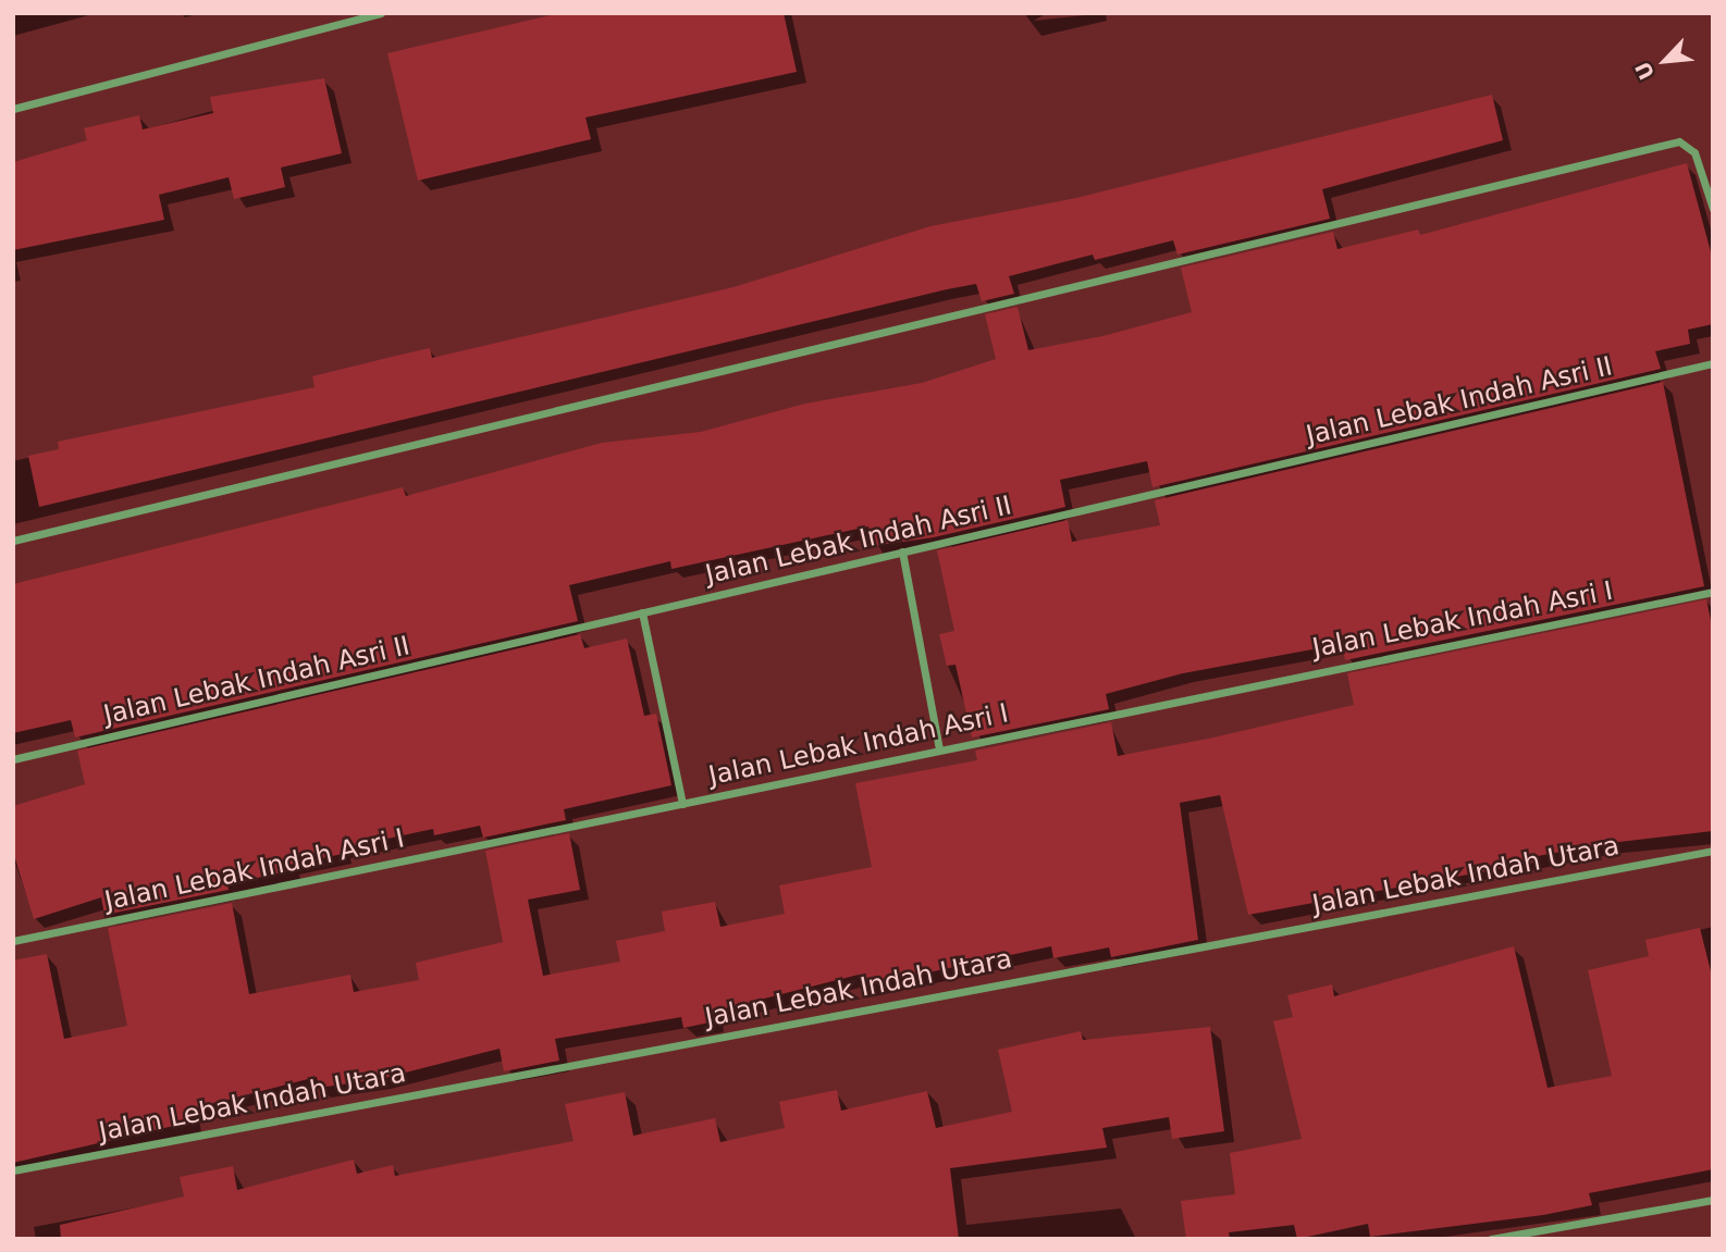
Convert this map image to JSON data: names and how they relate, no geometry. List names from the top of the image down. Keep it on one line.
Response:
{"streets":{"street":["Jalan Lebak Indah Asri II","Jalan Lebak Indah Asri I","Jalan Lebak Indah Utara"]},"north":"bottom left"}
